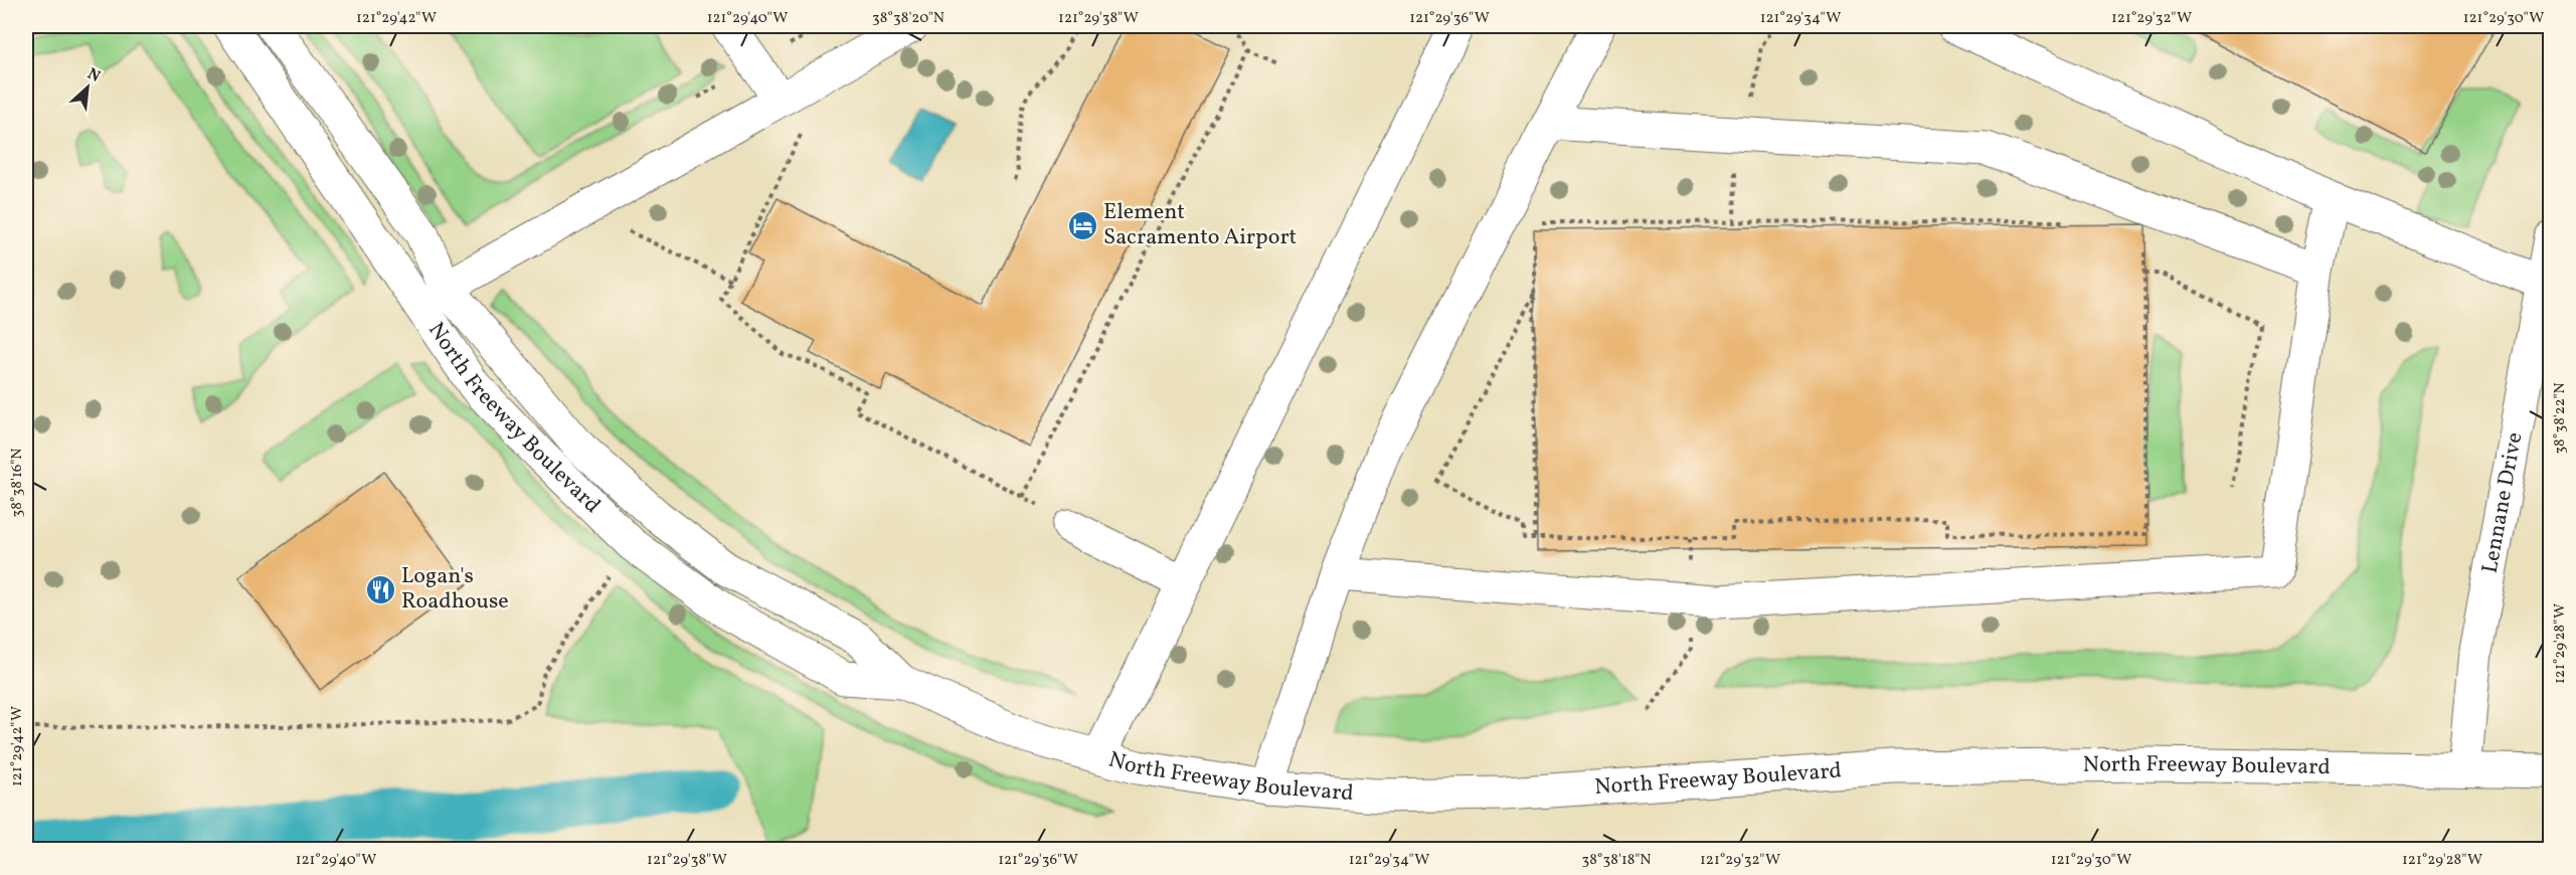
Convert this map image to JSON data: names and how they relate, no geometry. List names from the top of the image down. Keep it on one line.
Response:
{"streets":{"street":["North Freeway Boulevard","Lennane Drive"]},"crossings":[["North Freeway Boulevard","Lennane Drive"]],"places":{"hotel":["Element Sacramento Airport"],"restaurant":["Logan's Roadhouse"]},"north":"top right","coordinates":["121°29'42\"W","121°29'40\"W","38°38'20\"N","121°29'38\"W","121°29'36\"W","121°29'34\"W","121°29'32\"W","121°29'30\"W","38°38'22\"N","38°38'16\"N","121°29'28\"W","38°38'18\"N"]}
